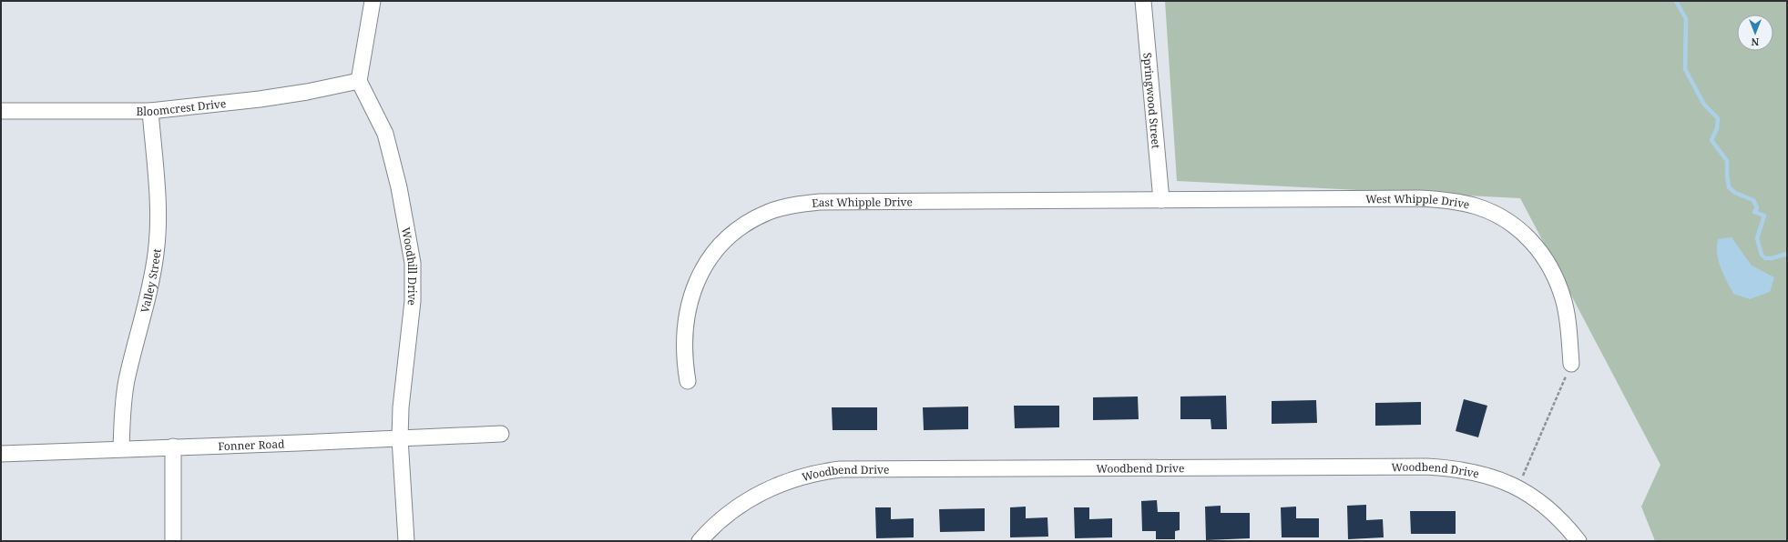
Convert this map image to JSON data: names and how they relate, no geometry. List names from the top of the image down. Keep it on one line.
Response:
{"streets":{"street":["Springwood Street","Bloomcrest Drive","East Whipple Drive","West Whipple Drive","Woodhill Drive","Valley Street","Fonner Road","Woodbend Drive"]},"crossings":[["Springwood Street","East Whipple Drive"],["Springwood Street","West Whipple Drive"],["Bloomcrest Drive","Woodhill Drive"],["Bloomcrest Drive","Valley Street"],["East Whipple Drive","West Whipple Drive"],["Woodhill Drive","Fonner Road"],["Valley Street","Fonner Road"]],"north":"bottom"}
